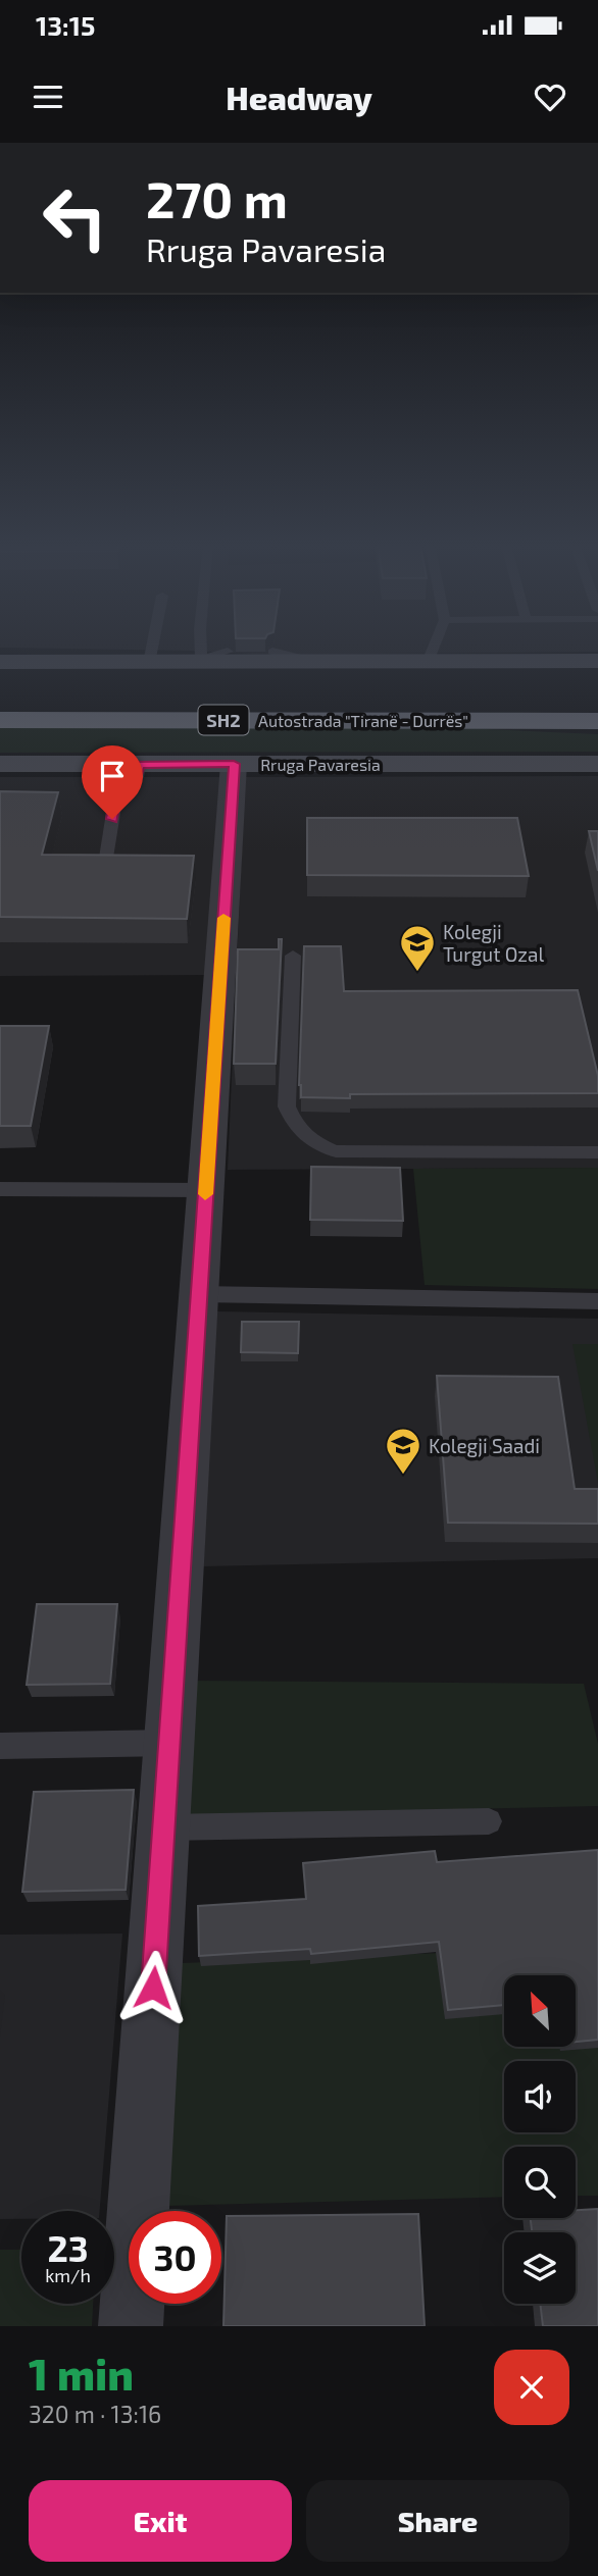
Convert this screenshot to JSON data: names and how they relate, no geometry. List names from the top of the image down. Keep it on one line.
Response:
{"streets":{"highway":["SH2","Autostrada \"Tiranë - Durrës\""],"main road":["Rruga Pavaresia"]},"places":{"school or university":["Kolegji Turgut Ozal","Kolegji Saadi"]},"north":"top left","page":{"status":"13:15","header":"Headway","turn":["270 m","Rruga Pavaresia"],"speed":"23 km/h","limit":"30","heading":["1 min","320 m · 13:16"],"buttons":["Exit","Share"]}}
